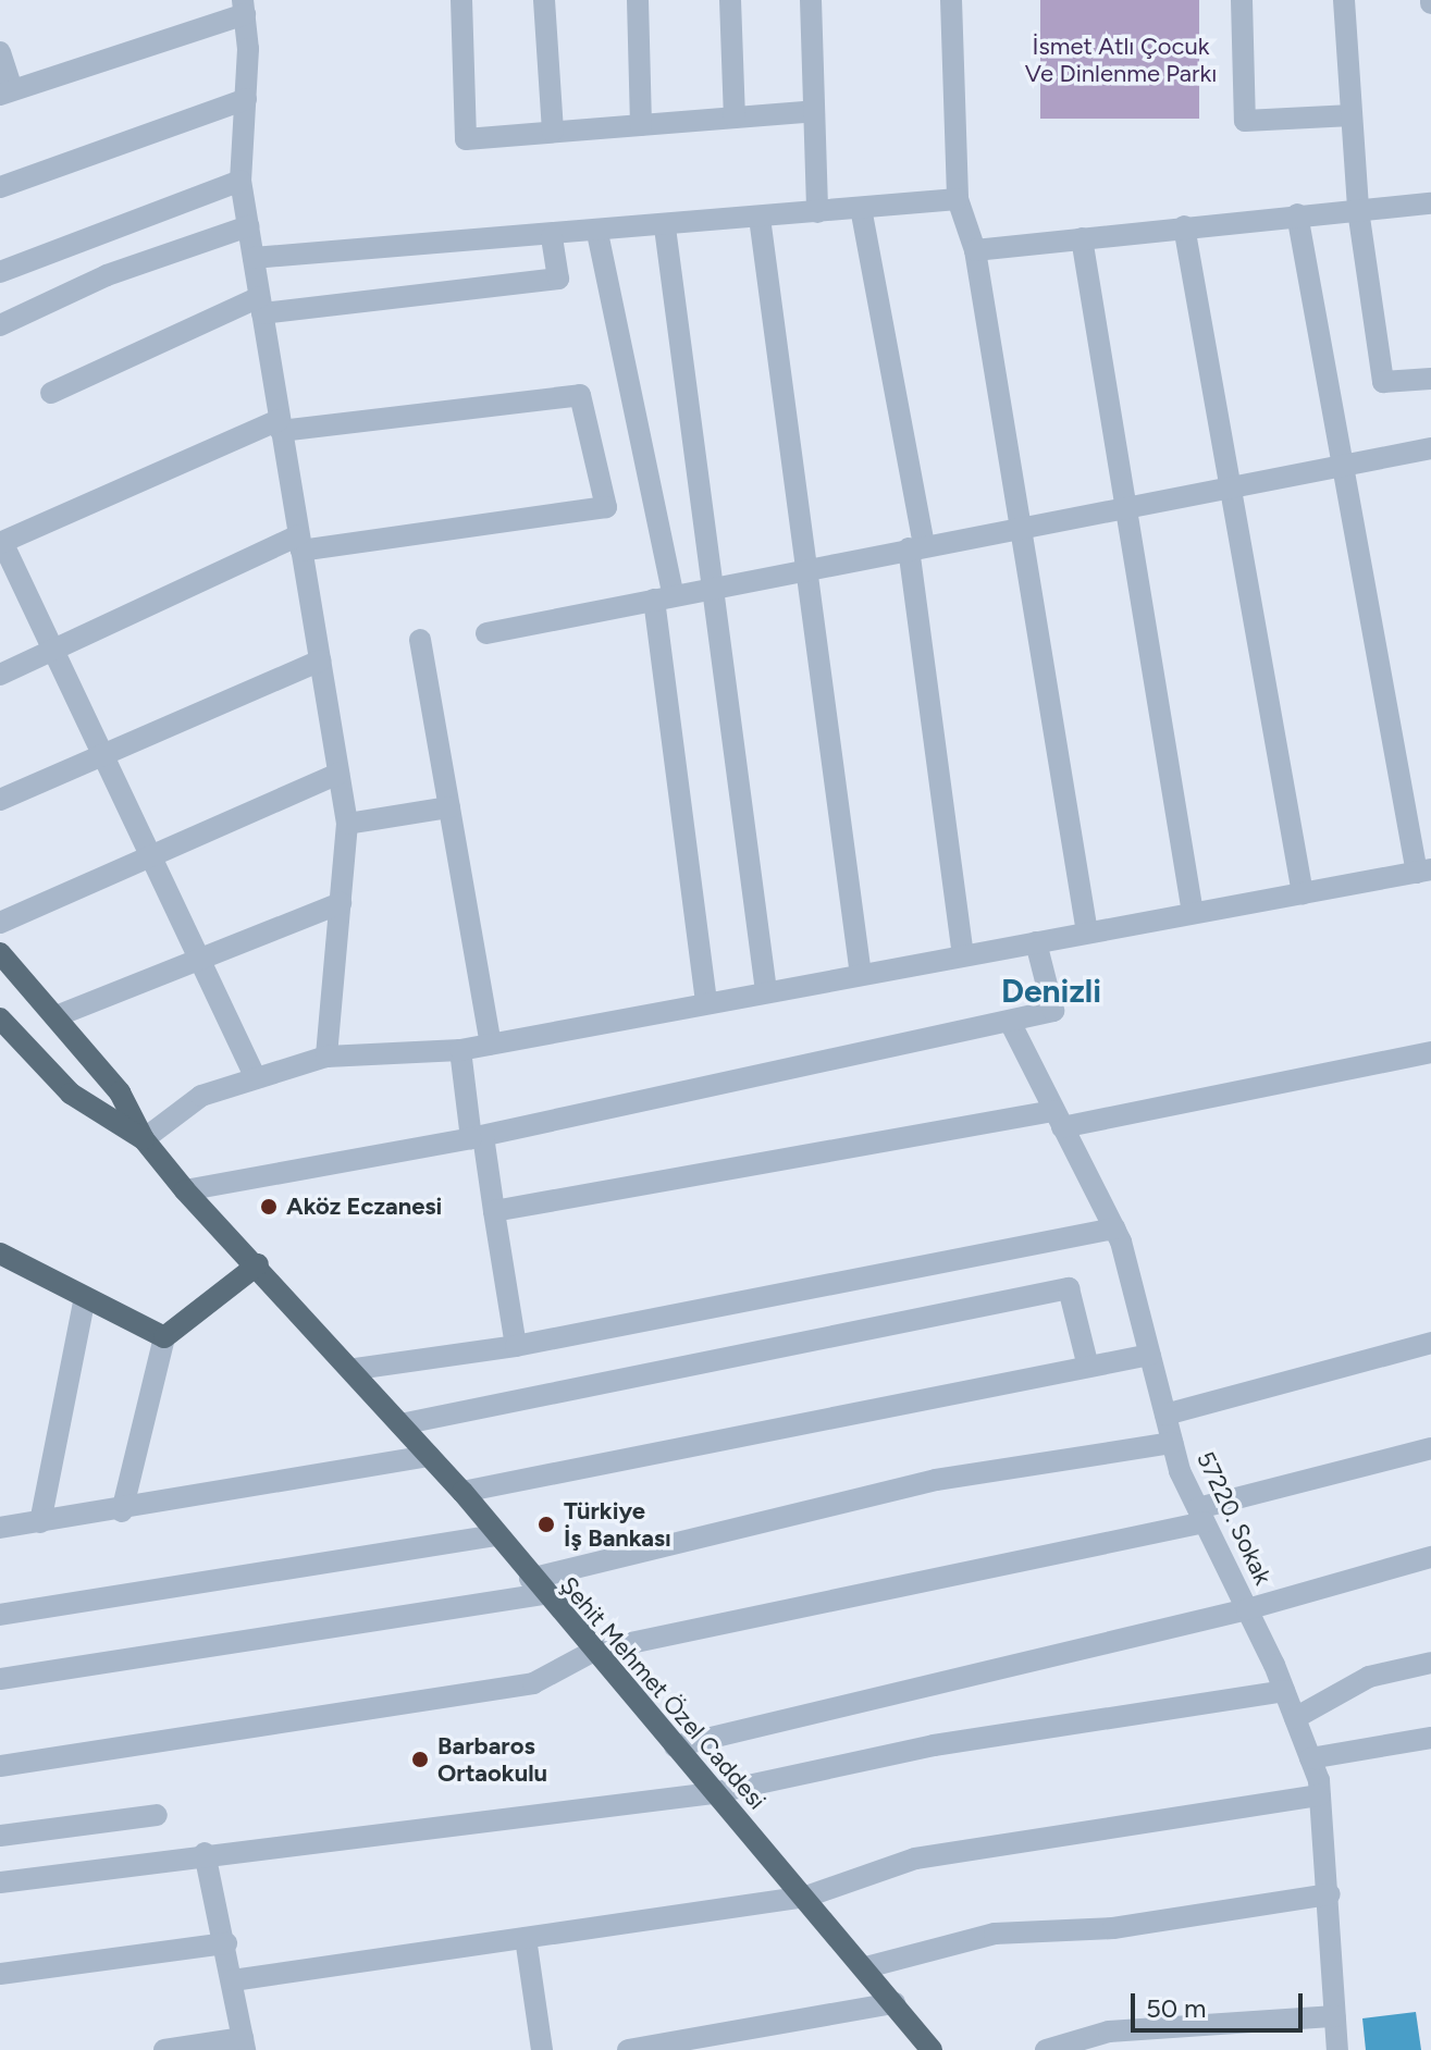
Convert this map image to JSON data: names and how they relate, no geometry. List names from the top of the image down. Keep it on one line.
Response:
{"streets":{"main road":["Şehit Mehmet Özel Caddesi"],"street":["57220. Sokak"]},"districts":["Denizli"],"parks":["İsmet Atlı Çocuk Ve Dinlenme Parkı"],"places":["Aköz Eczanesi","Türkiye İş Bankası","Barbaros Ortaokulu"],"scale_bar":"50 m"}
